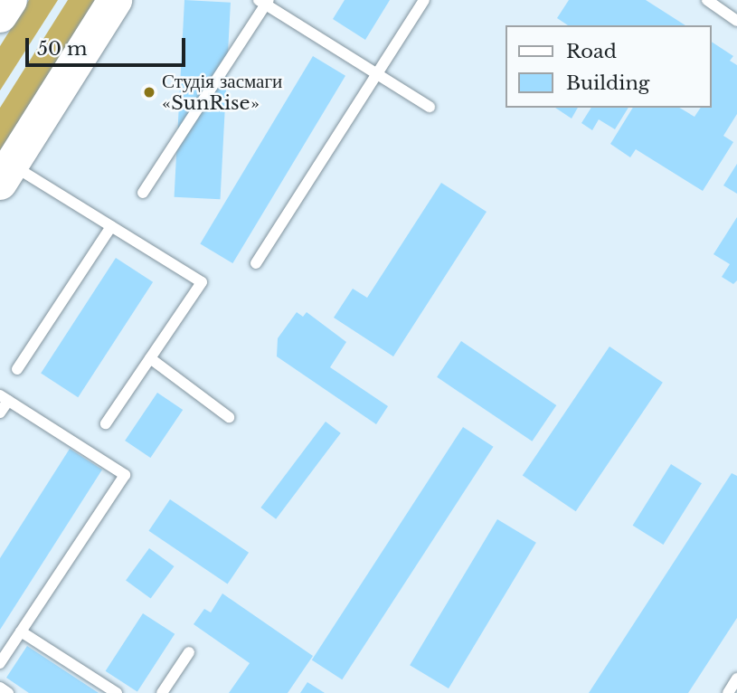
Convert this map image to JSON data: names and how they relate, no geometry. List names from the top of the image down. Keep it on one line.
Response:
{"places":["Студія засмаги «SunRise»"],"legend":["Road","Building"],"scale_bar":"50 m"}
